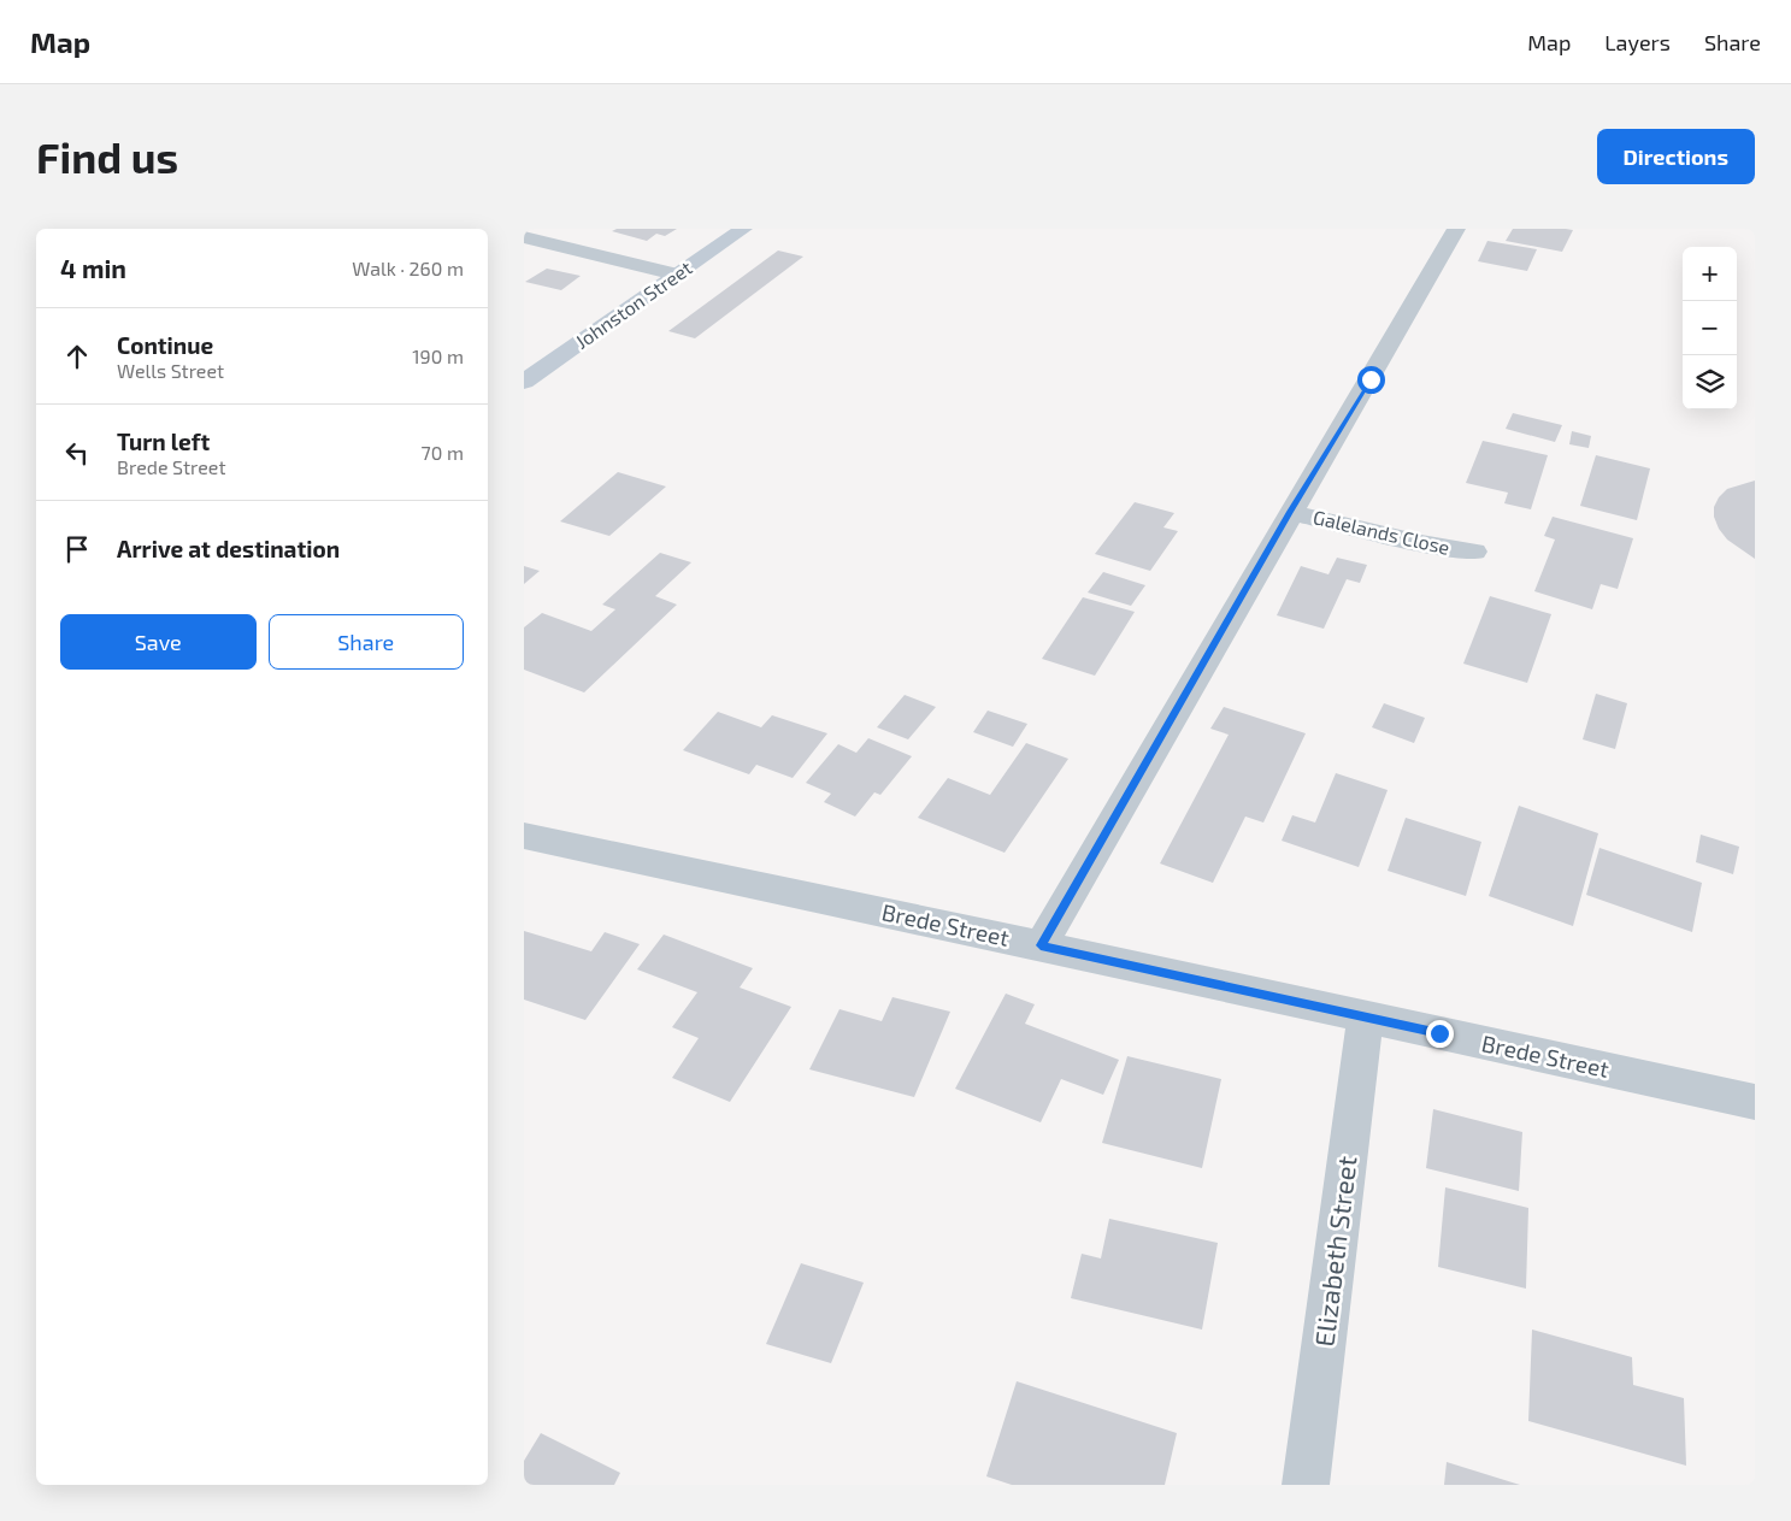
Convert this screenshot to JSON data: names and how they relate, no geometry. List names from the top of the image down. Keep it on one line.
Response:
{"streets":{"main road":["Johnston Street"],"street":["Galelands Close","Brede Street","Elizabeth Street"]},"crossings":[["Brede Street","Elizabeth Street"]],"page":{"header":"Map","nav":["Map","Layers","Share"],"buttons":["Directions",["Save","Share"]],"title":"Find us","heading":["4 min","Walk · 260 m"],"map_buttons":["+","−"],"list":[["Continue","Wells Street","190 m"],["Turn left","Brede Street","70 m"],"Arrive at destination"]}}
